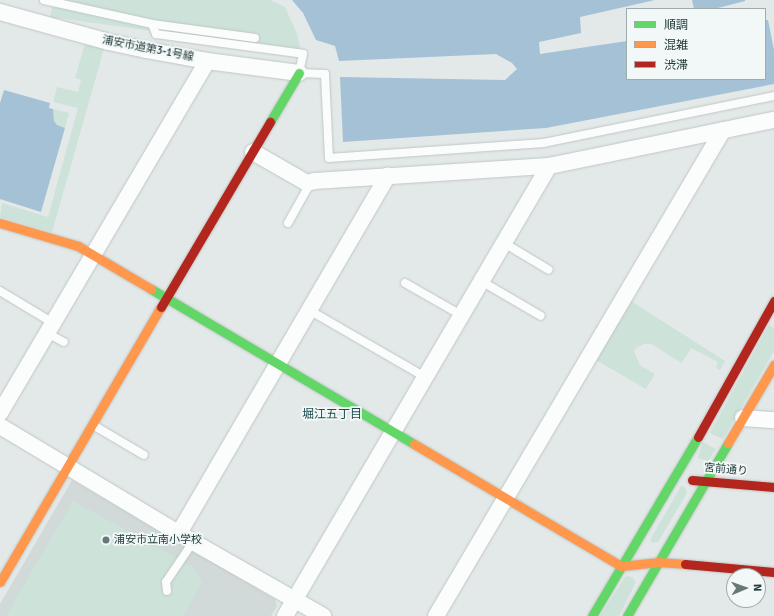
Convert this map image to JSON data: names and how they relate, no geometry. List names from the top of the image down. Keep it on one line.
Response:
{"streets":{"street":["浦安市道第3-1号線","宮前通り"]},"districts":["堀江五丁目"],"places":["浦安市立南小学校"],"legend":["順調","混雑","渋滞"],"north":"right"}
